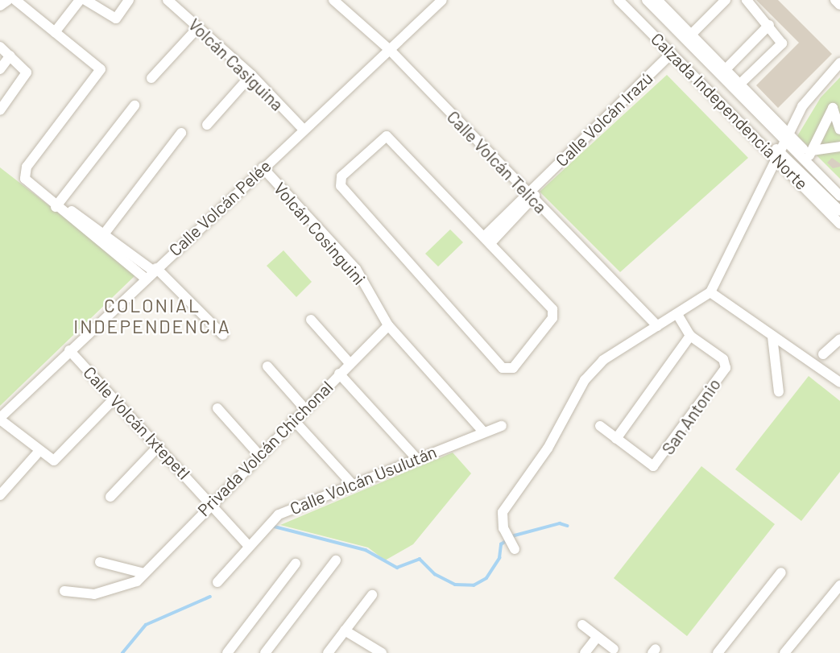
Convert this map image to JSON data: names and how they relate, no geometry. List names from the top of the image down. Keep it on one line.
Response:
{"streets":{"street":["Volcán Casiguina","Calzada Independencia Norte","Calle Volcán Irazú","Calle Volcán Telica","Calle Volcán Pelée","Volcán Cosinguini","San Antonio","Calle Volcán Ixtepetl","Privada Volcán Chichonal","Calle Volcán Usulután"]},"crossings":[["Volcán Casiguina","Calle Volcán Pelée"],["Calzada Independencia Norte","Calle Volcán Irazú"],["Calle Volcán Irazú","Calle Volcán Telica"],["Calle Volcán Telica","Calle Volcán Pelée"],["Calle Volcán Pelée","Volcán Cosinguini"],["Calle Volcán Pelée","Calle Volcán Ixtepetl"],["Volcán Cosinguini","Privada Volcán Chichonal"],["Volcán Cosinguini","Calle Volcán Usulután"],["Calle Volcán Ixtepetl","Privada Volcán Chichonal"],["Calle Volcán Ixtepetl","Calle Volcán Usulután"]],"districts":["COLONIAL INDEPENDENCIA"]}
